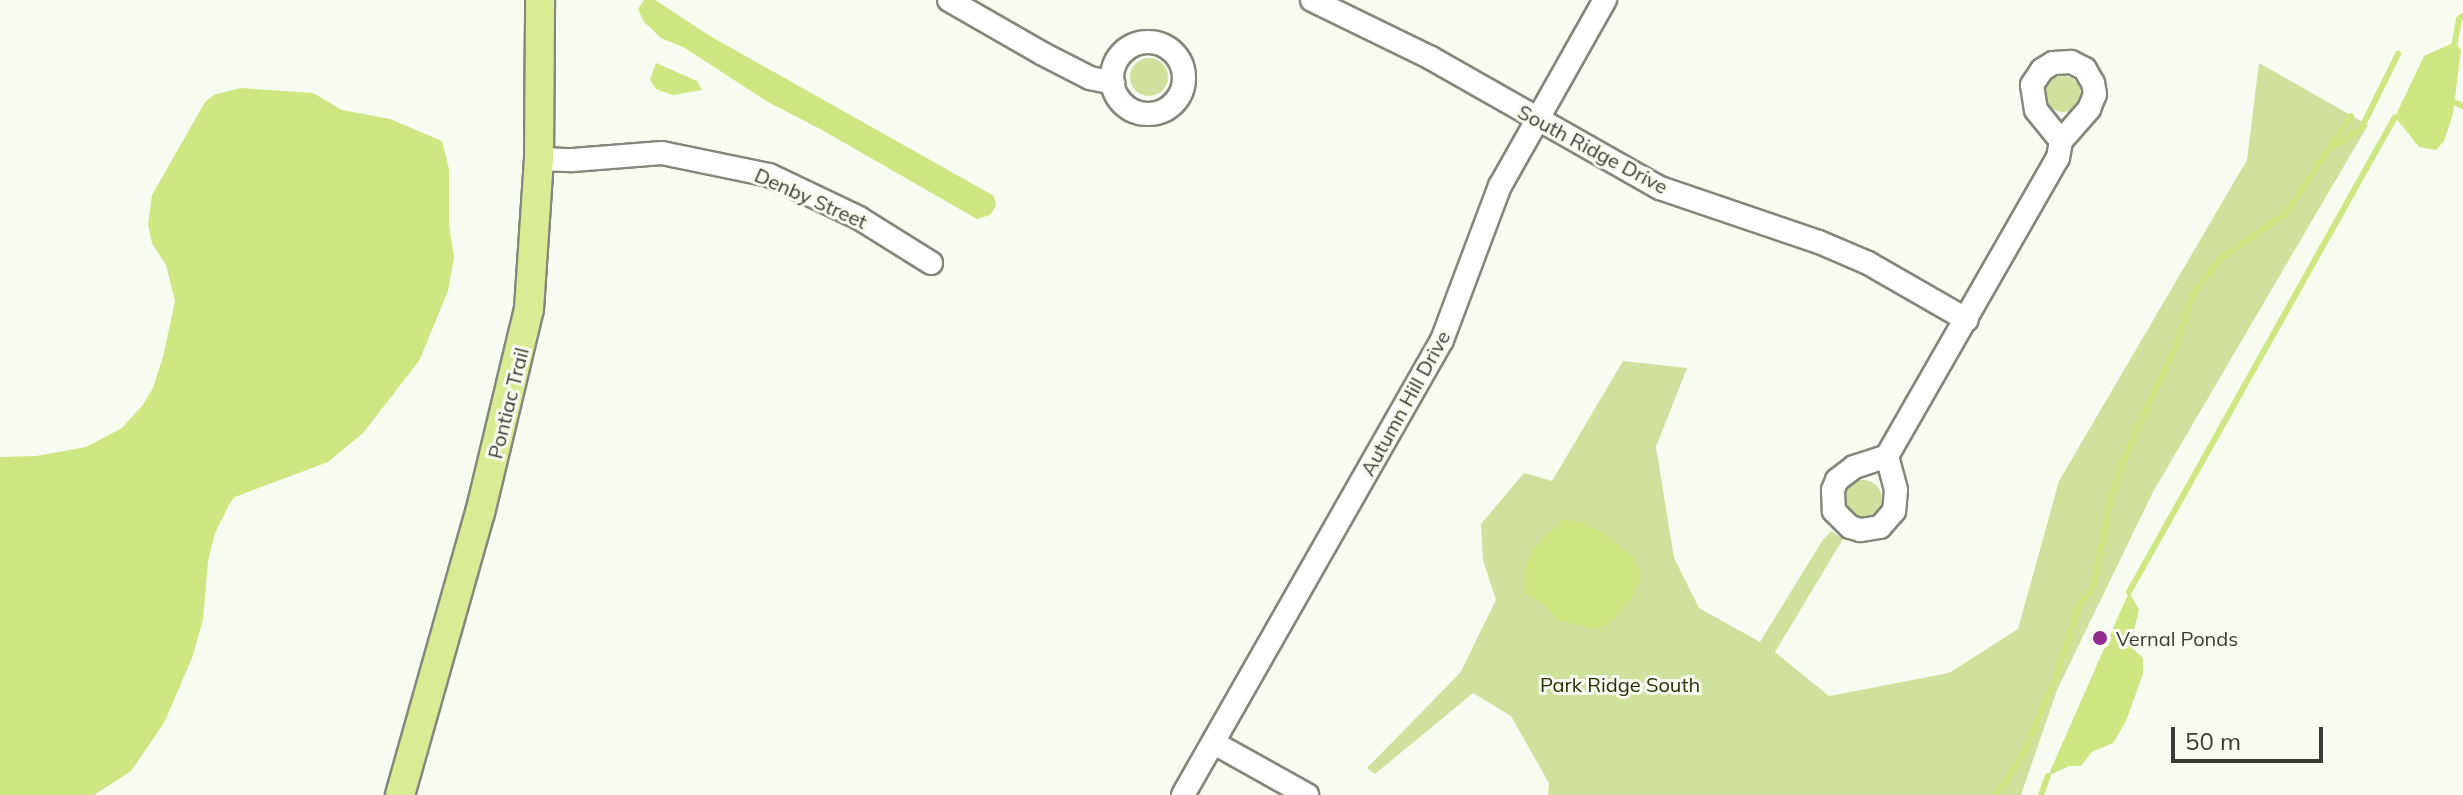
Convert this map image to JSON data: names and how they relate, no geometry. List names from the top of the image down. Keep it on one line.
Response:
{"streets":{"main road":["Pontiac Trail"],"street":["South Ridge Drive","Denby Street","Autumn Hill Drive"]},"crossings":[["South Ridge Drive","Autumn Hill Drive"],["Denby Street","Pontiac Trail"]],"parks":["Park Ridge South"],"places":["Vernal Ponds"],"scale_bar":"50 m"}
